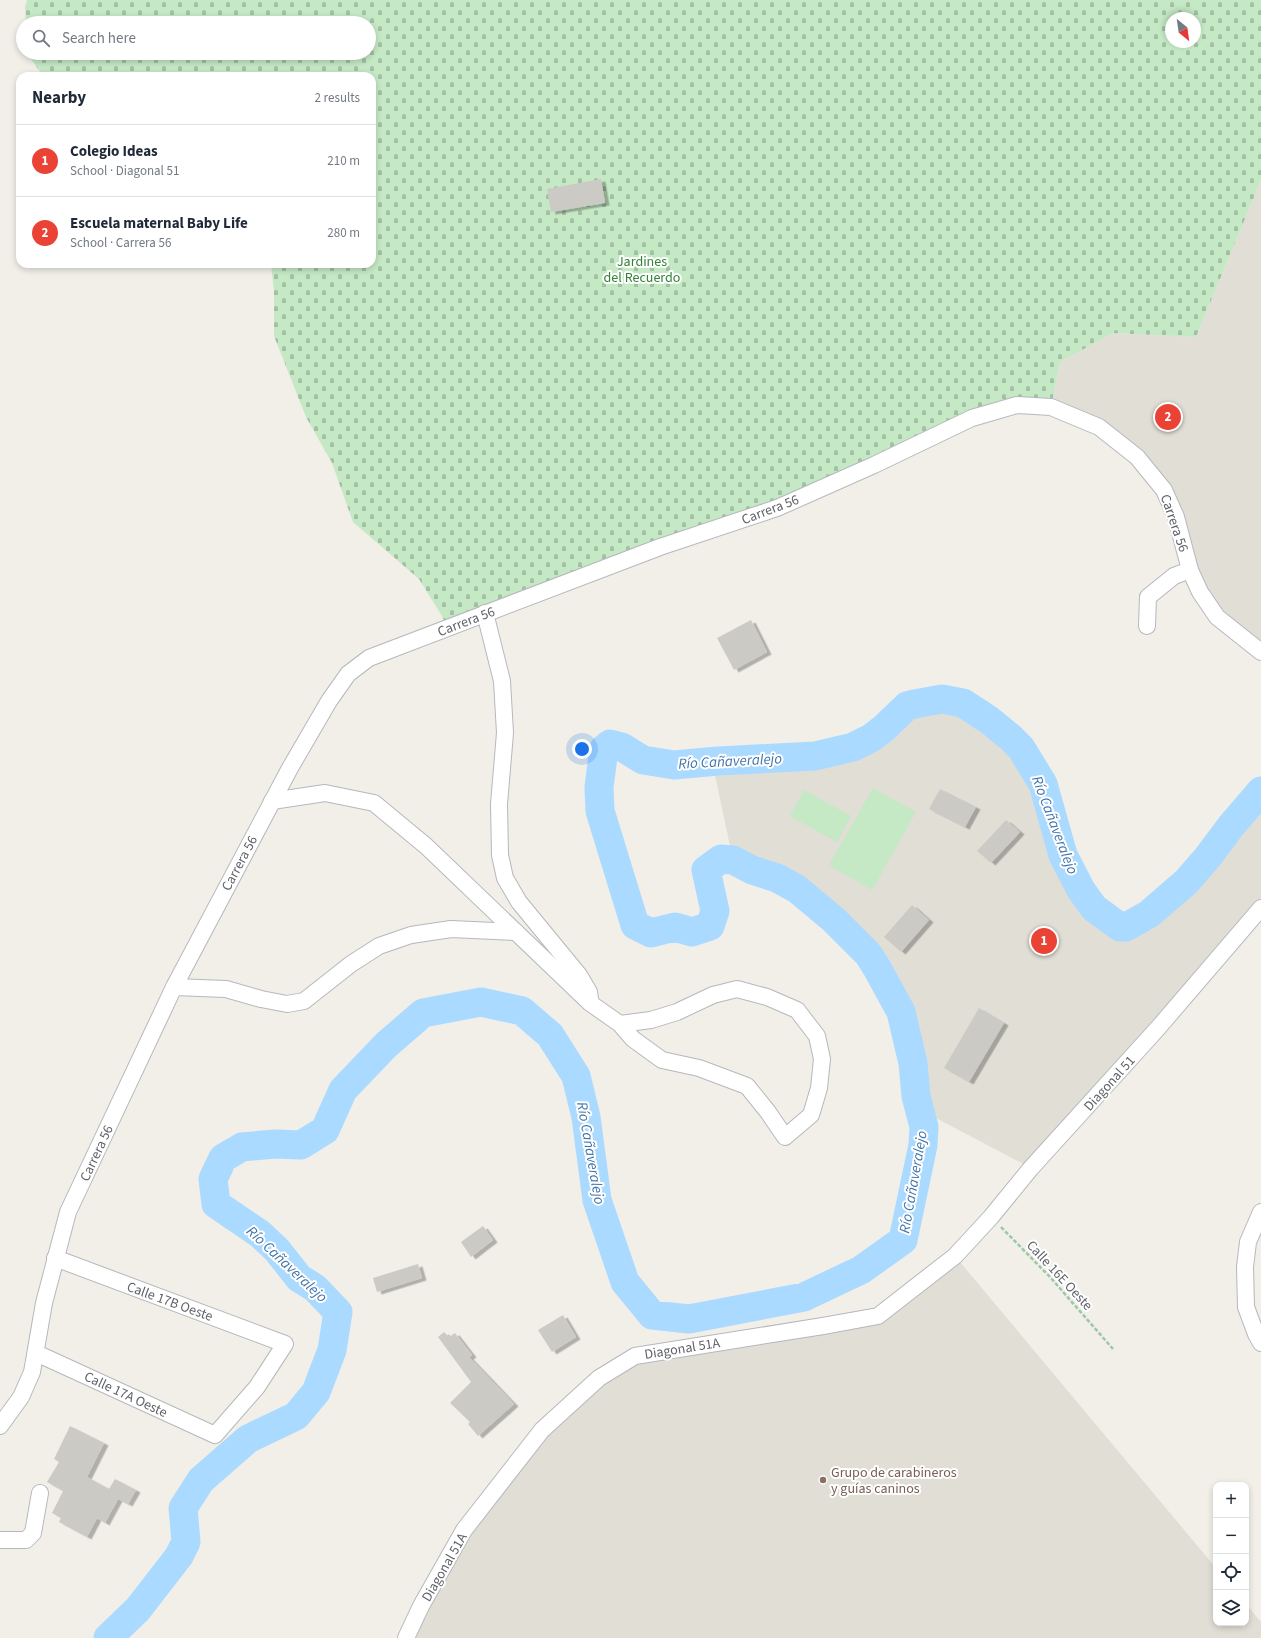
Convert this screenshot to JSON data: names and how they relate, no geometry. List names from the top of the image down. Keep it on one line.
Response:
{"streets":{"street":["Carrera 56","Diagonal 51","Calle 17B Oeste","Diagonal 51A","Calle 17A Oeste"],"path":["Calle 16E Oeste"]},"crossings":[["Carrera 56","Calle 17B Oeste"],["Carrera 56","Calle 17A Oeste"],["Diagonal 51","Calle 16E Oeste"],["Diagonal 51","Diagonal 51A"],["Calle 17B Oeste","Calle 17A Oeste"]],"water":["Río Cañaveralejo"],"parks":["Jardines del Recuerdo"],"places":["Grupo de carabineros y guías caninos"],"north":"bottom right","page":{"search":"Search here","heading":["Nearby","2 results"],"list":[{"mark":"1","name":"Colegio Ideas","note":"School · Diagonal 51","value":"210 m"},{"mark":"2","name":"Escuela maternal Baby Life","note":"School · Carrera 56","value":"280 m"}],"pins":["2","1"],"map_buttons":["+","−"]}}
